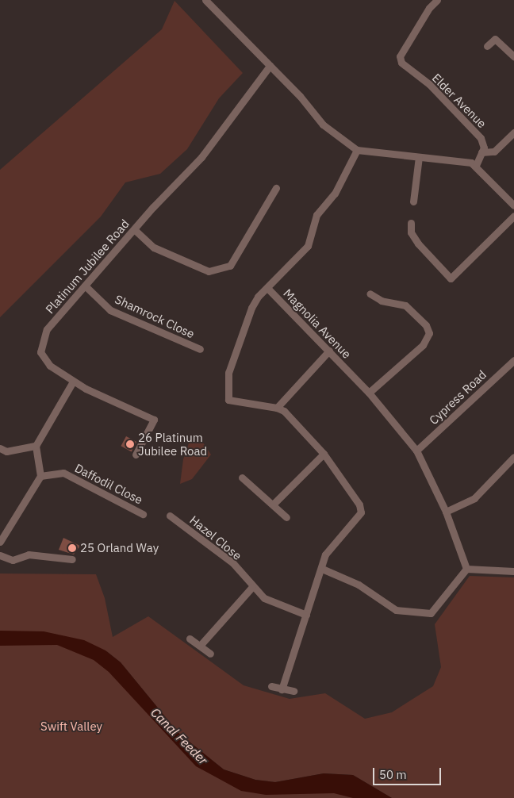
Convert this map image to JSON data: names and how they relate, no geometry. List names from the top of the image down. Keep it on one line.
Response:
{"streets":{"street":["Elder Avenue","Platinum Jubilee Road","Shamrock Close","Magnolia Avenue","Cypress Road","Daffodil Close","Hazel Close"]},"crossings":[["Platinum Jubilee Road","Shamrock Close"],["Magnolia Avenue","Cypress Road"]],"water":["Canal Feeder"],"parks":["Swift Valley"],"places":["26 Platinum Jubilee Road","25 Orland Way"],"scale_bar":"50 m"}
